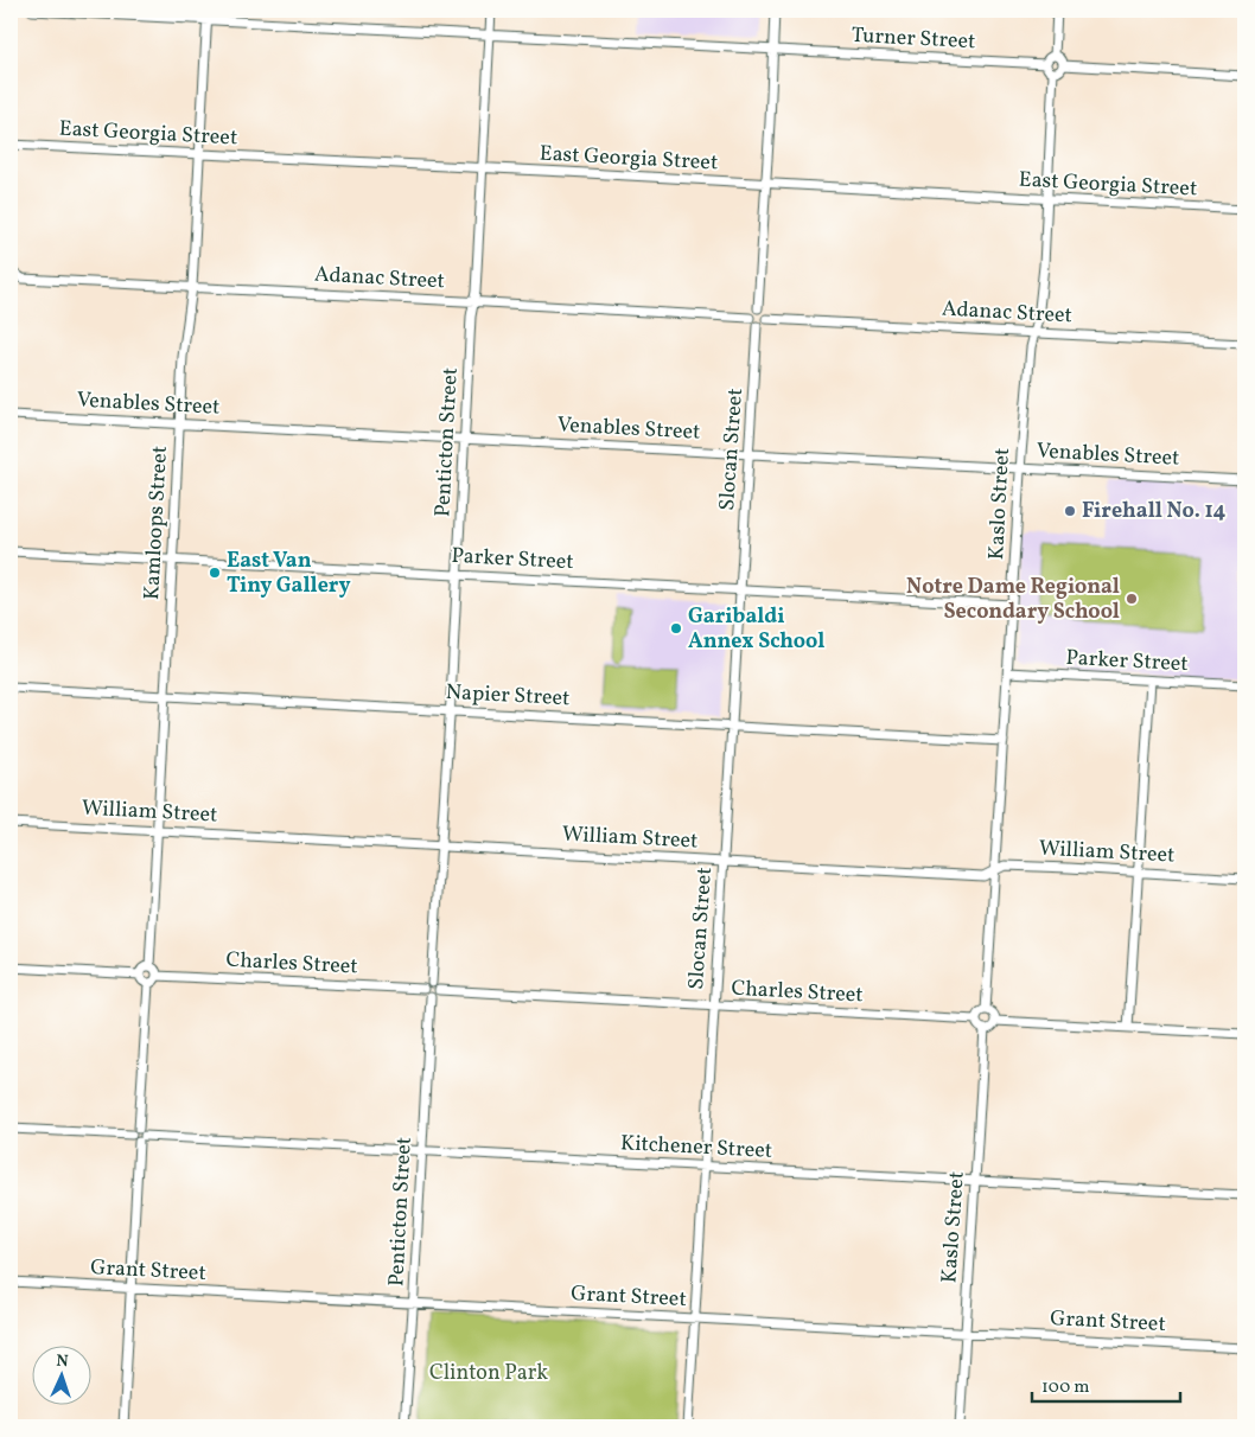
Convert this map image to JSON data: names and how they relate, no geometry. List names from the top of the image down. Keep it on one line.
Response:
{"streets":{"street":["Turner Street","East Georgia Street","Adanac Street","Venables Street","Penticton Street","Slocan Street","Kaslo Street","Kamloops Street","Parker Street","Napier Street","William Street","Charles Street","Kitchener Street","Grant Street"]},"crossings":[["Turner Street","Penticton Street"],["Turner Street","Kaslo Street"],["Turner Street","Kamloops Street"],["East Georgia Street","Penticton Street"],["East Georgia Street","Kaslo Street"],["East Georgia Street","Kamloops Street"],["Adanac Street","Penticton Street"],["Adanac Street","Slocan Street"],["Adanac Street","Kaslo Street"],["Adanac Street","Kamloops Street"],["Venables Street","Penticton Street"],["Venables Street","Slocan Street"],["Venables Street","Kaslo Street"],["Venables Street","Kamloops Street"],["Penticton Street","Parker Street"],["Penticton Street","Napier Street"],["Penticton Street","William Street"],["Penticton Street","Charles Street"],["Penticton Street","Kitchener Street"],["Penticton Street","Grant Street"],["Slocan Street","Parker Street"],["Slocan Street","Napier Street"],["Slocan Street","William Street"],["Slocan Street","Charles Street"],["Slocan Street","Kitchener Street"],["Slocan Street","Grant Street"],["Kaslo Street","Parker Street"],["Kaslo Street","Napier Street"],["Kaslo Street","William Street"],["Kaslo Street","Charles Street"],["Kaslo Street","Kitchener Street"],["Kaslo Street","Grant Street"],["Kamloops Street","Parker Street"],["Kamloops Street","Napier Street"],["Kamloops Street","William Street"],["Kamloops Street","Charles Street"]],"parks":["Clinton Park"],"places":["Firehall No. 14","East Van Tiny Gallery","Notre Dame Regional Secondary School","Garibaldi Annex School"],"scale_bar":"100 m","north":"top"}
